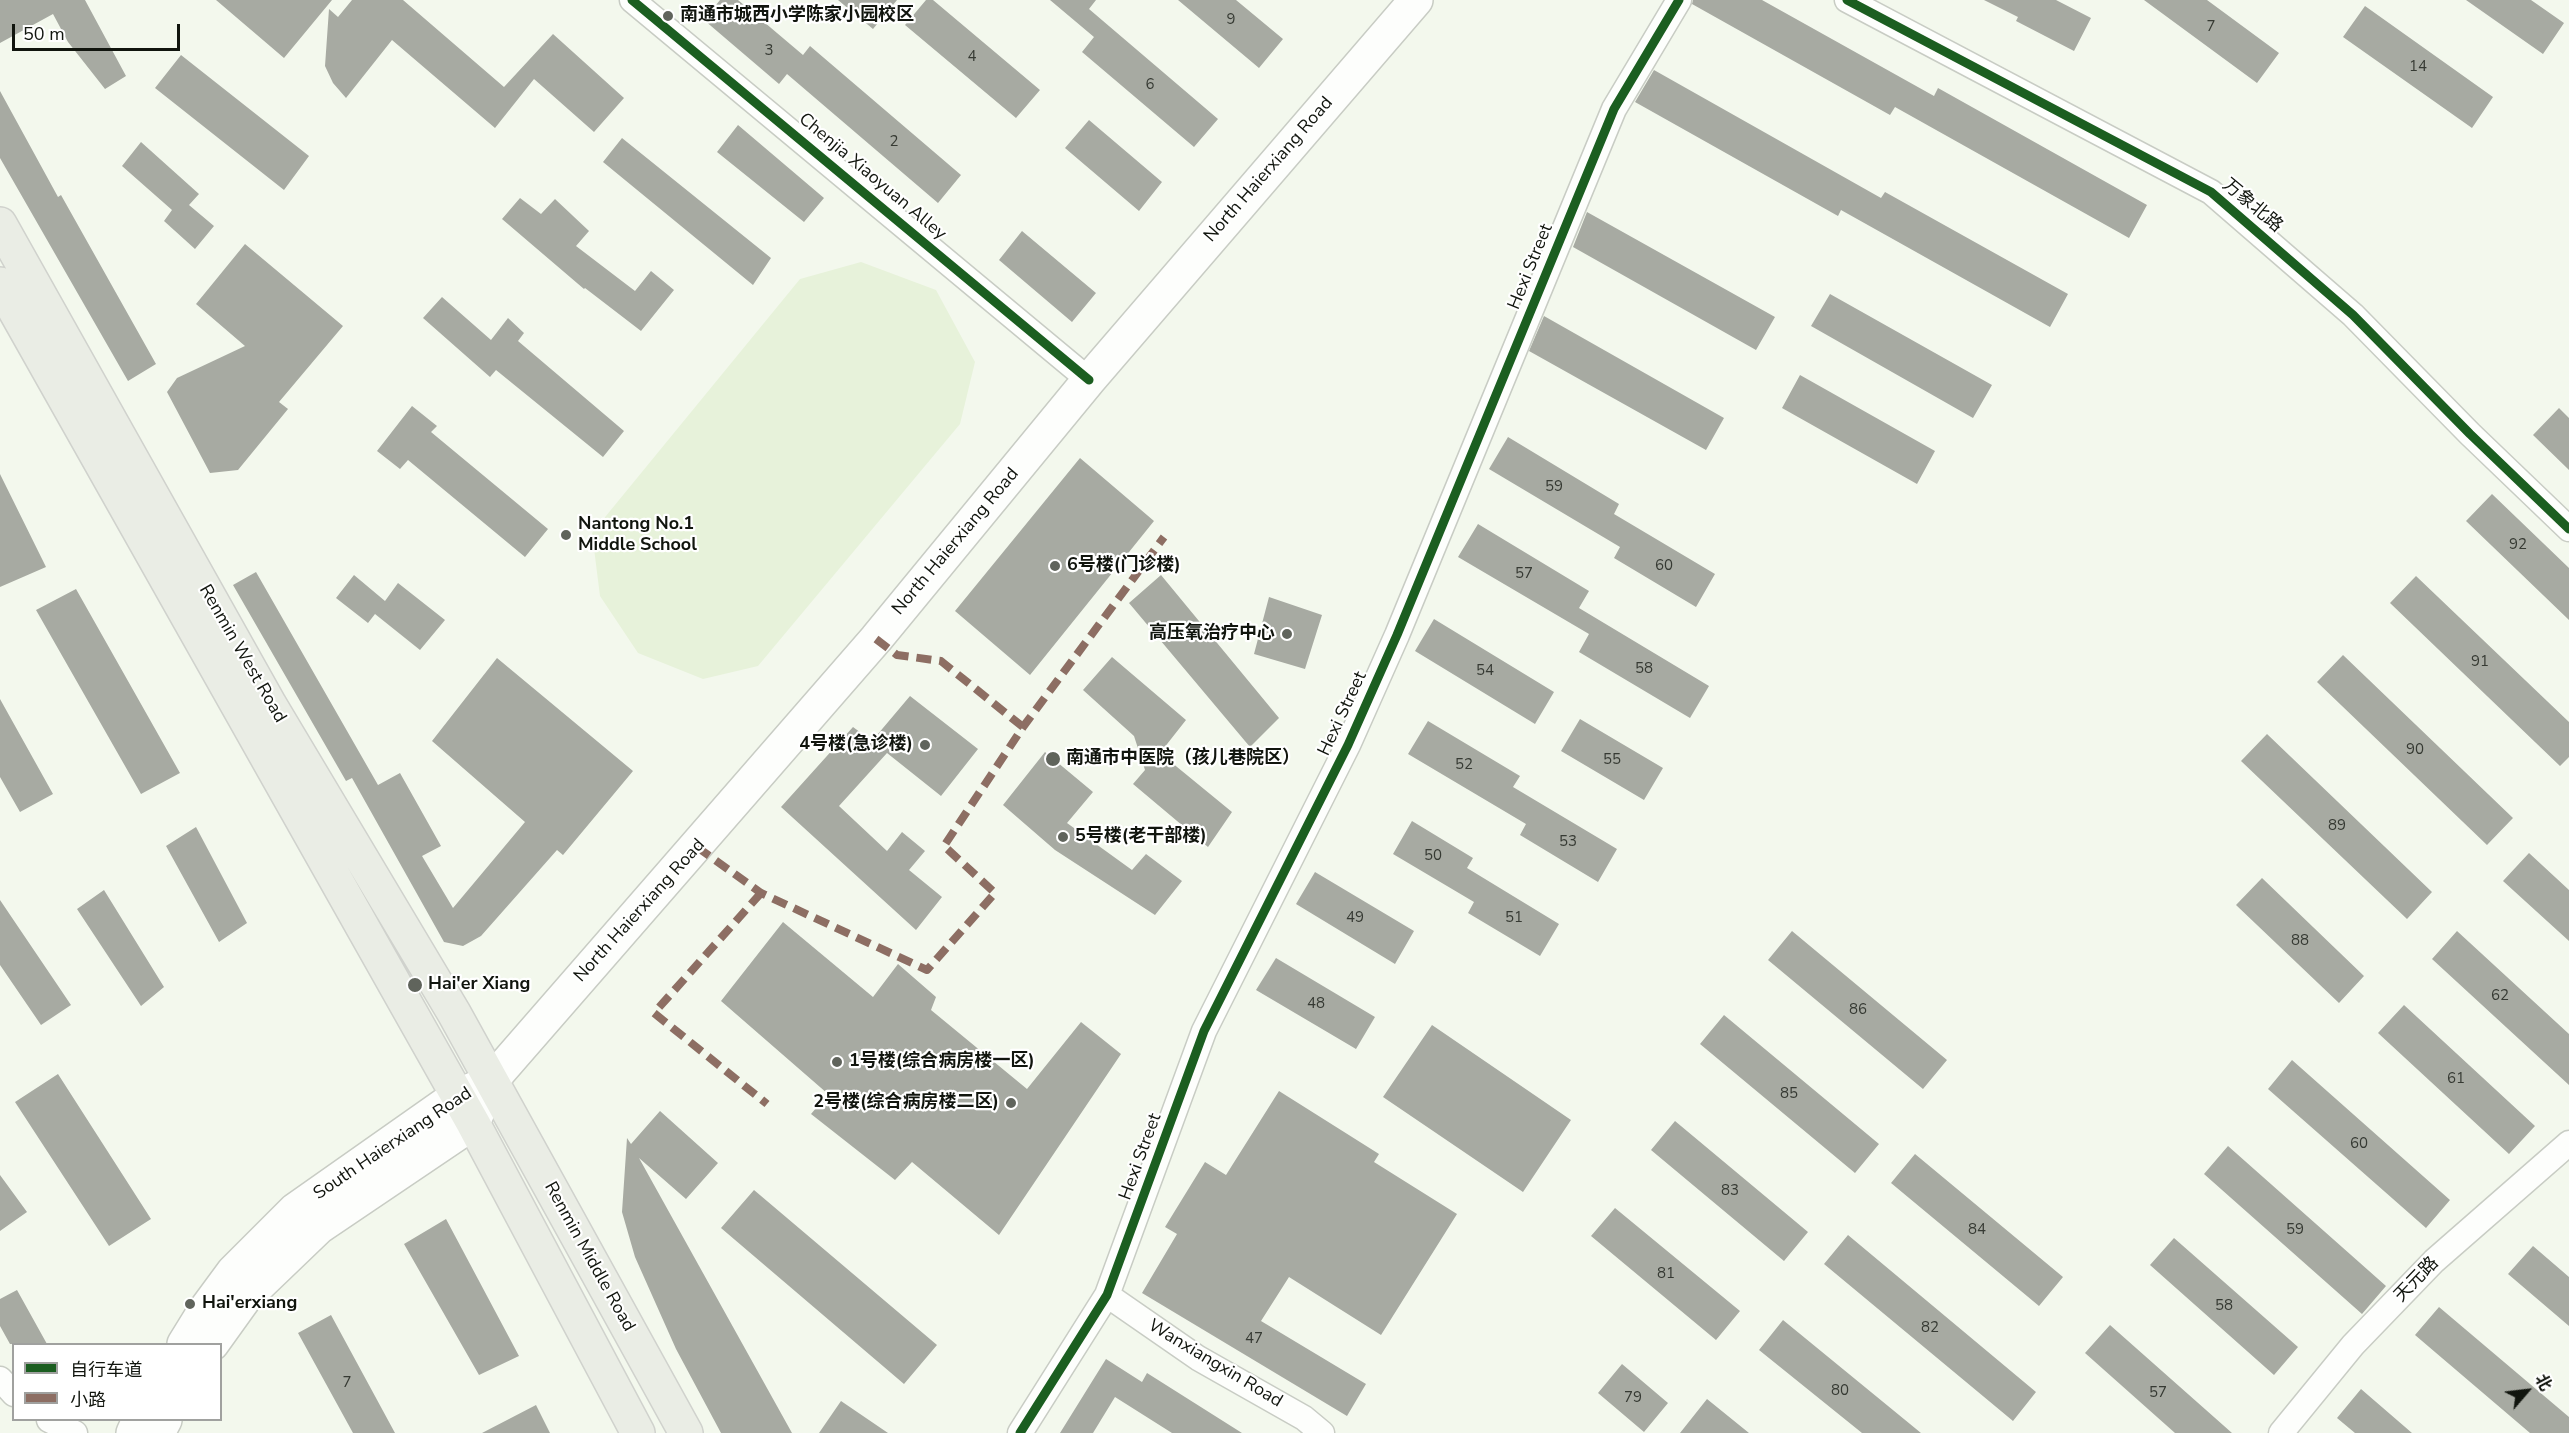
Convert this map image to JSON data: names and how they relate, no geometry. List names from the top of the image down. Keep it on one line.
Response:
{"streets":{"main road":["North Haierxiang Road","Renmin West Road","South Haierxiang Road","Renmin Middle Road"],"street":["Chenjia Xiaoyuan Alley","万象北路","Hexi Street","天元路","Wanxiangxin Road"]},"crossings":[["North Haierxiang Road","Chenjia Xiaoyuan Alley"],["North Haierxiang Road","Renmin West Road"],["North Haierxiang Road","South Haierxiang Road"],["North Haierxiang Road","Renmin Middle Road"],["Hexi Street","Wanxiangxin Road"],["Renmin West Road","South Haierxiang Road"],["Renmin West Road","Renmin Middle Road"],["South Haierxiang Road","Renmin Middle Road"]],"places":["南通市城西小学陈家小园校区","Nantong No.1 Middle School","6号楼(门诊楼)","高压氧治疗中心","4号楼(急诊楼)","南通市中医院（孩儿巷院区）","5号楼(老干部楼)","Hai'er Xiang","1号楼(综合病房楼一区)","2号楼(综合病房楼二区)","Hai'erxiang"],"house_numbers":["9","7","3","4","14","6","2","59","92","60","57","91","58","54","90","55","52","89","53","50","49","51","88","62","48","86","61","85","60","83","84","59","81","58","82","47","7","80","57","79"],"legend":["自行车道","小路"],"scale_bar":"50 m","north":"top right"}
